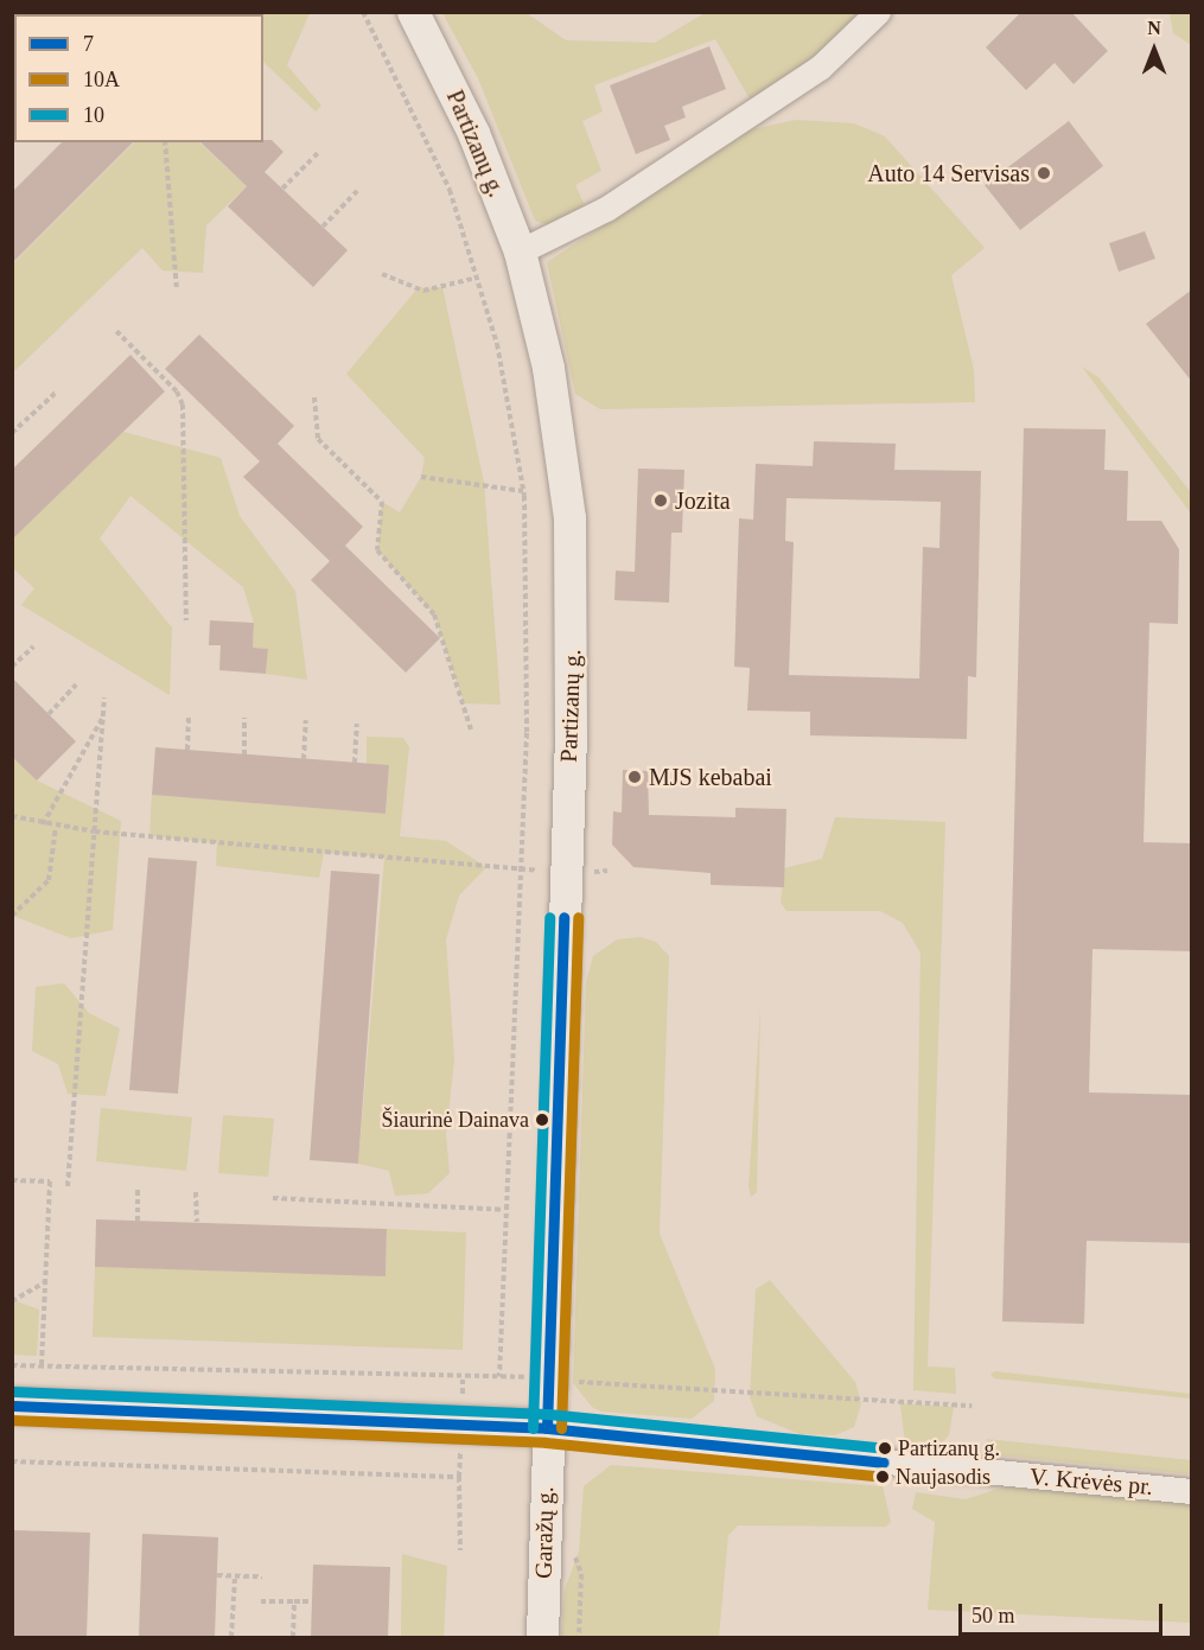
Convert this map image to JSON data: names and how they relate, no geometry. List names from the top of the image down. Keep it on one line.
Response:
{"streets":{"main road":["V. Krėvės pr."],"street":["Partizanų g.","Garažų g."]},"crossings":[["Partizanų g.","V. Krėvės pr."],["Partizanų g.","Garažų g."],["V. Krėvės pr.","Garažų g."]],"places":["Auto 14 Servisas","Jozita","MJS kebabai","Šiaurinė Dainava","Partizanų g.","Naujasodis"],"lines":["transit line 7","transit line 10A","transit line 10"],"legend":["7","10A","10"],"scale_bar":"50 m","north":"top"}
